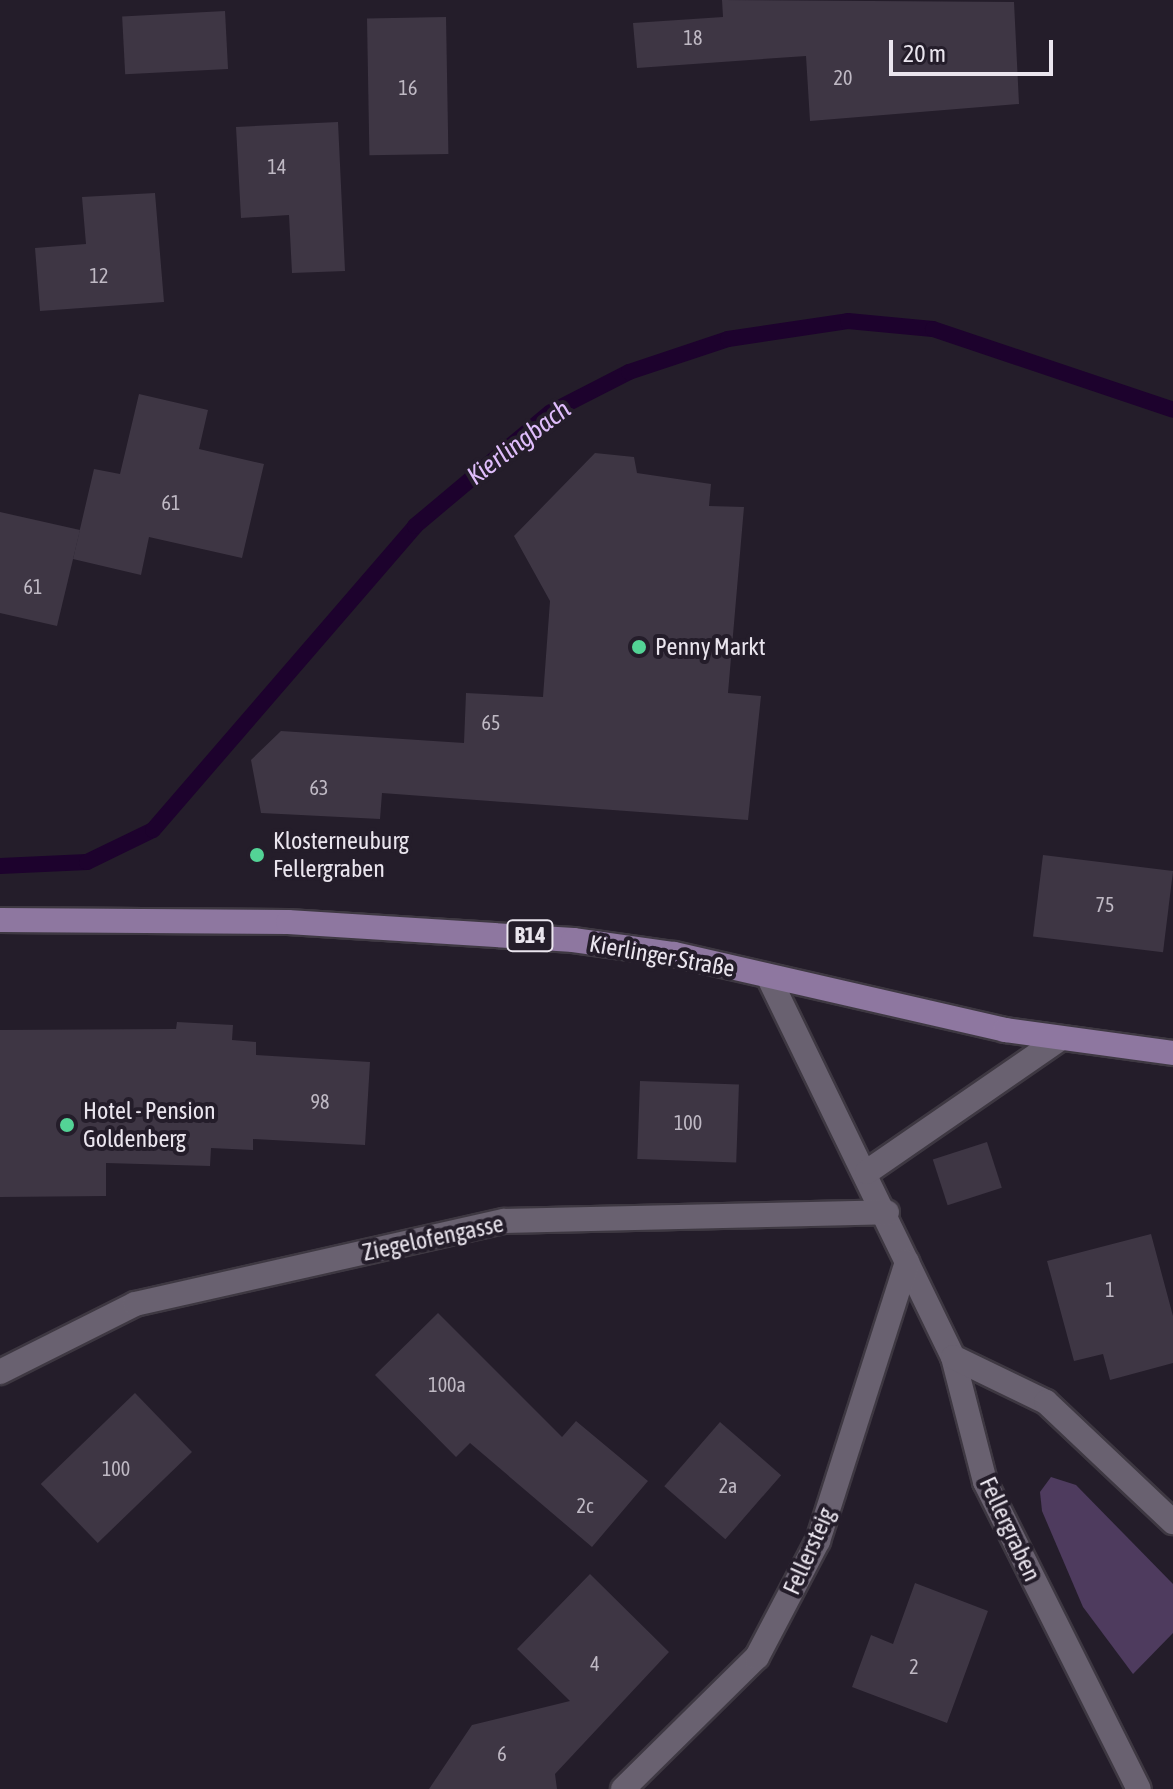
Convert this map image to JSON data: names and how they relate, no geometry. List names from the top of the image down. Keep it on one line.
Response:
{"streets":{"main road":["B14","Kierlinger Straße"],"street":["Ziegelofengasse","Fellergraben","Fellersteig"]},"crossings":[["Kierlinger Straße","Fellergraben"],["Ziegelofengasse","Fellergraben"],["Fellergraben","Fellersteig"]],"water":["Kierlingbach"],"places":["Penny Markt","Klosterneuburg Fellergraben","Hotel - Pension Goldenberg"],"house_numbers":["18","20","16","14","12","61","61","65","63","75","98","100","1","100a","100","2a","2c","4","2","6"],"scale_bar":"20 m"}
